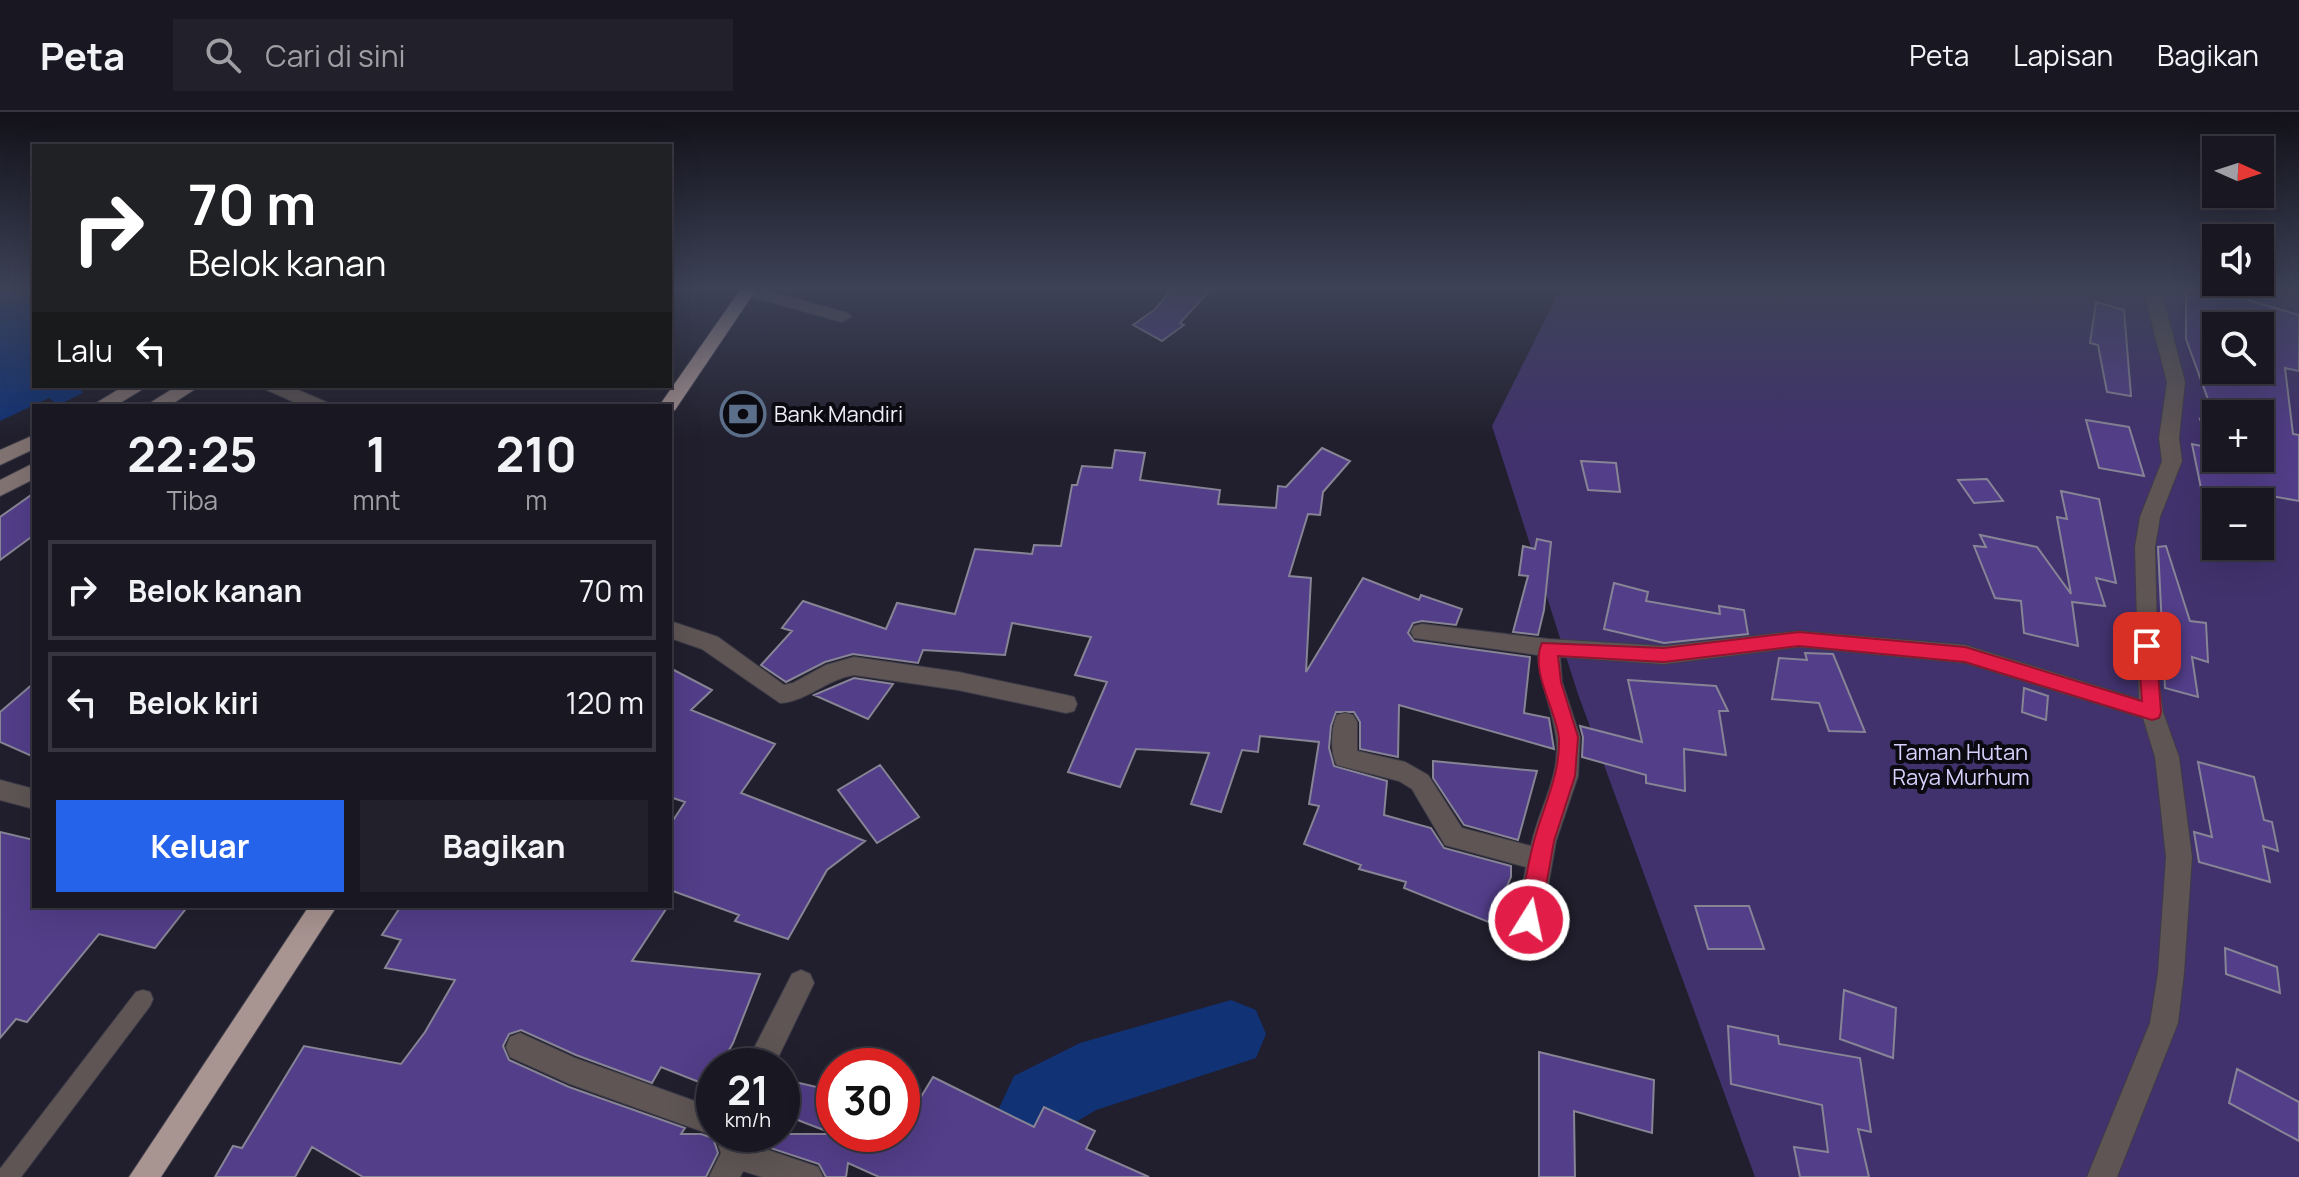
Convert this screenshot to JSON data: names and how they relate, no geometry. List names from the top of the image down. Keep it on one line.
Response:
{"parks":["Taman Hutan Raya Murhum"],"places":{"bank":["Bank Mandiri"]},"north":"right","page":{"header":"Peta","search":"Cari di sini","nav":["Peta","Lapisan","Bagikan"],"map_buttons":["+","−"],"turn":["70 m","Belok kanan"],"then":"Lalu","eta":["22:25","Tiba","1","mnt","210","m"],"list":[{"name":"Belok kanan","value":"70 m"},{"name":"Belok kiri","value":"120 m"}],"buttons":["Keluar","Bagikan"],"speed":"21 km/h","limit":"30"}}
